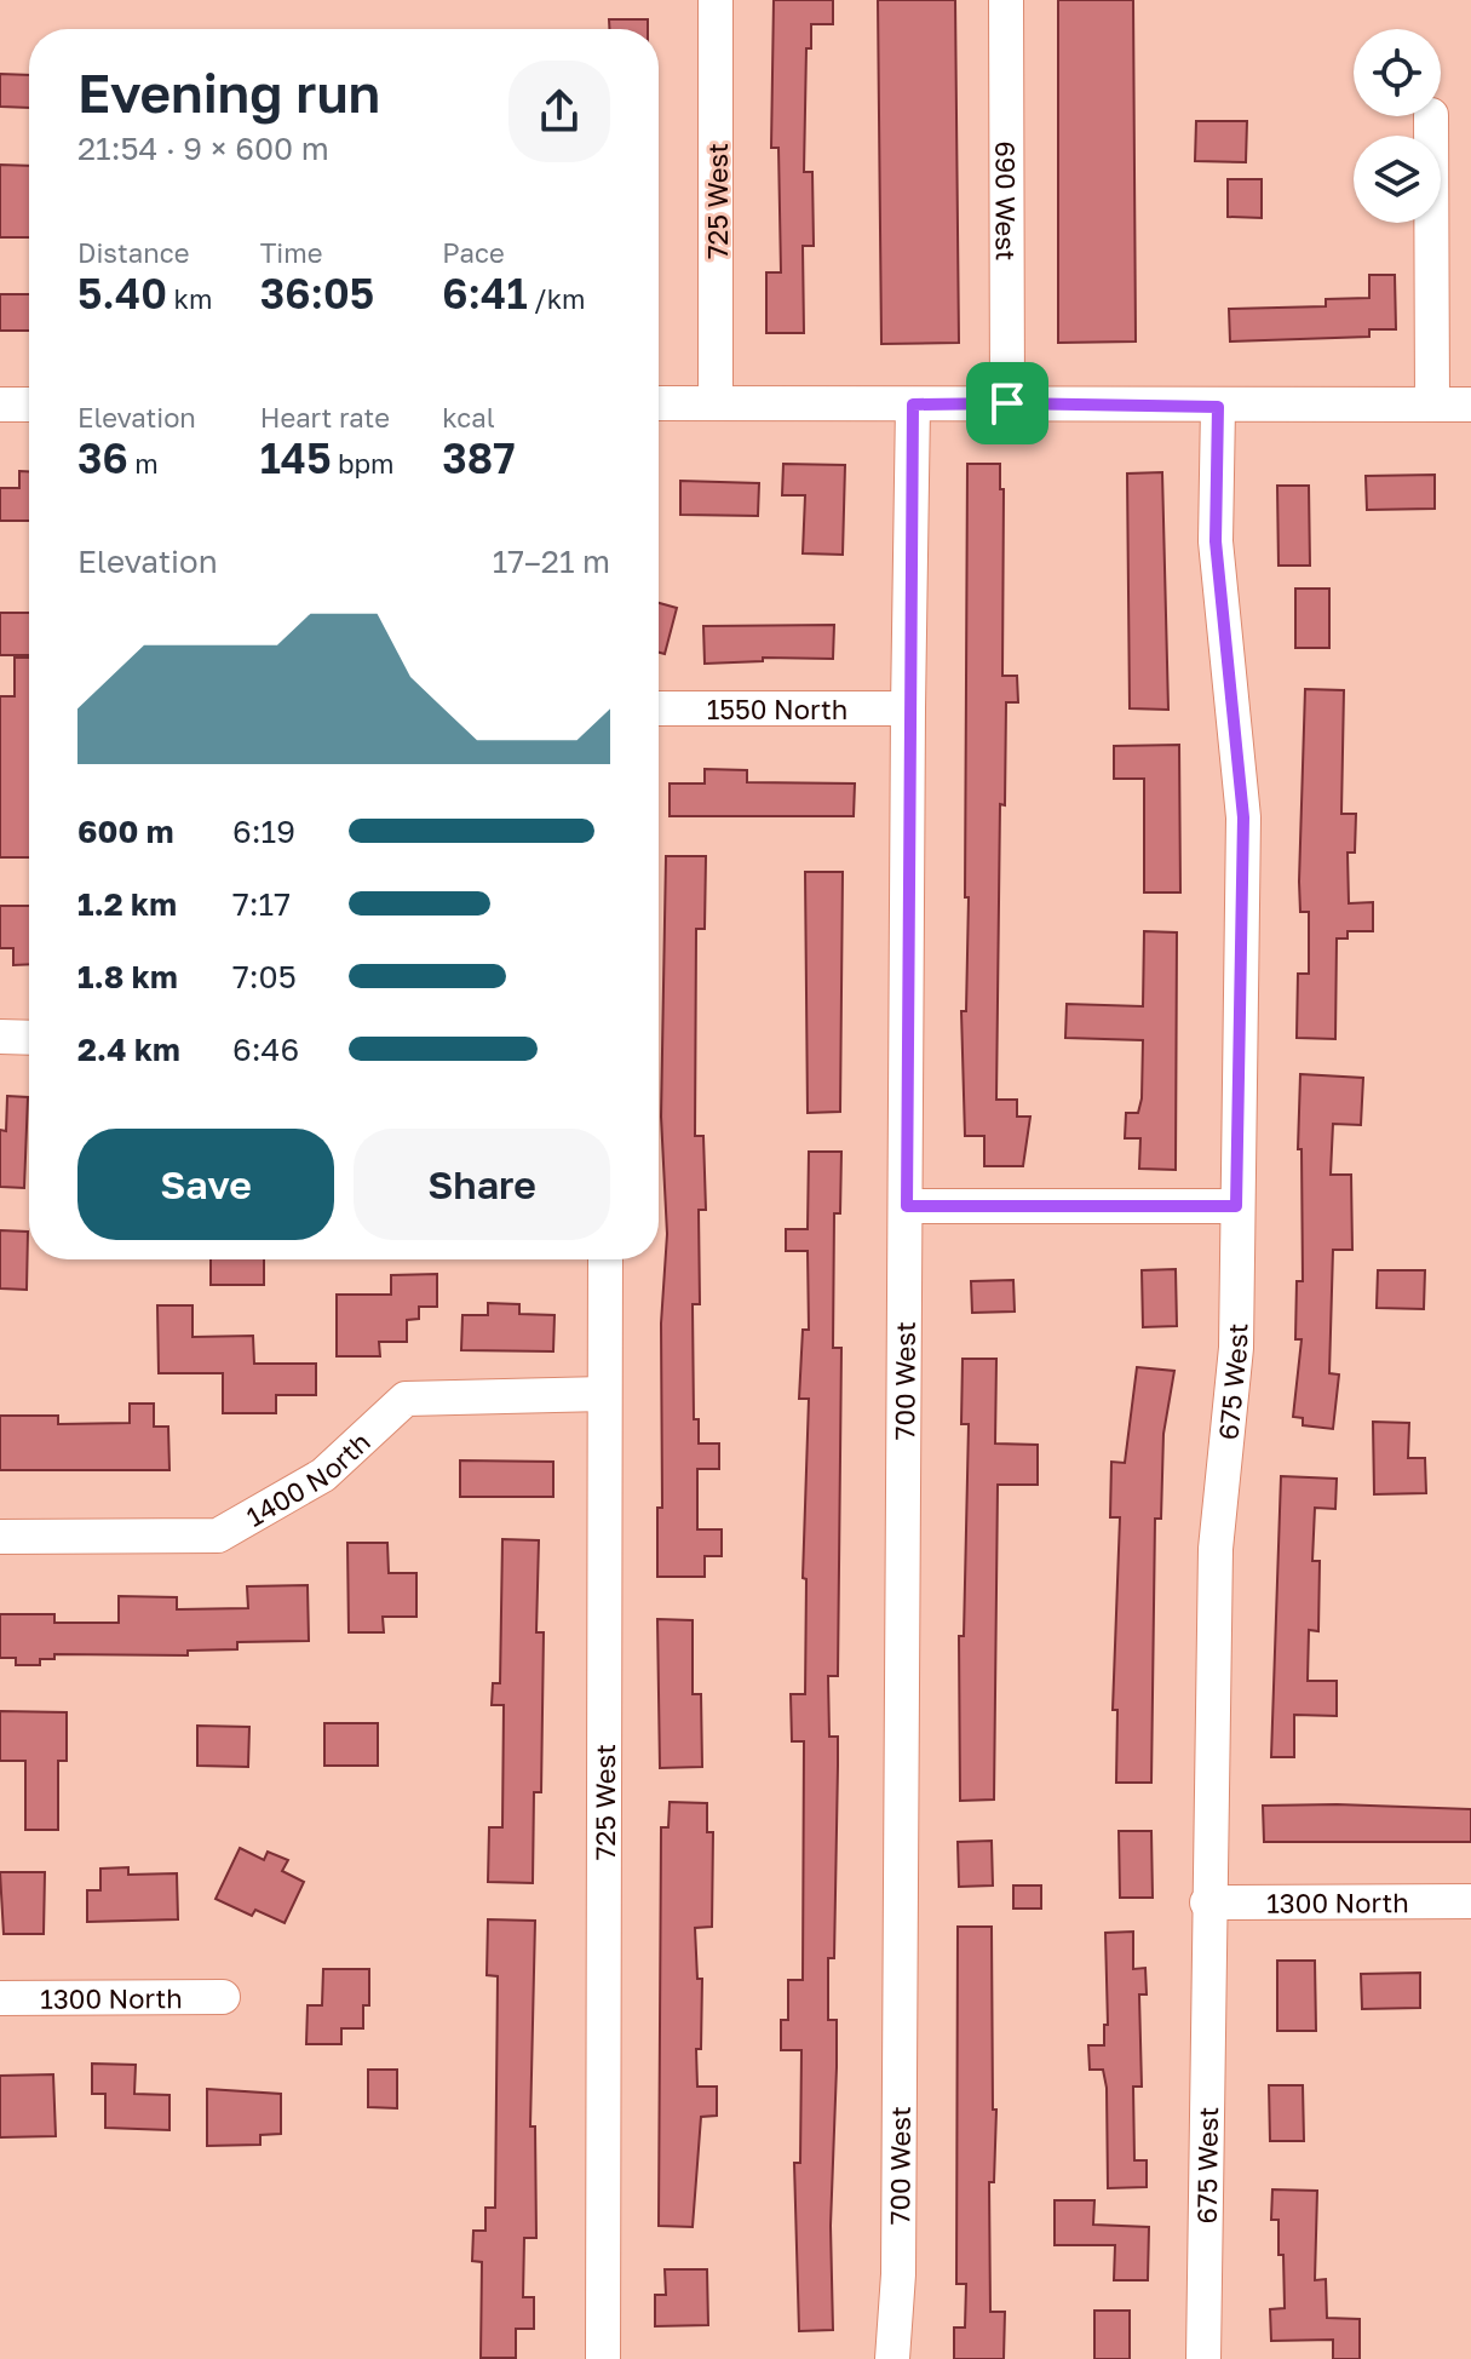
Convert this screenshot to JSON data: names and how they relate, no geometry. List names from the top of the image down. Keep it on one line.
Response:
{"streets":{"street":["725 West","690 West","1550 North","700 West","675 West","1400 North","1300 North"]},"crossings":[["725 West","1400 North"],["1550 North","700 West"],["675 West","1300 North"]],"page":{"heading":["Evening run","21:54 · 9 × 600 m"],"stats":[["Distance","5.40 km"],["Time","36:05"],["Pace","6:41 /km"],["Elevation","36 m"],["Heart rate","145 bpm"],["kcal","387"]],"chart":["Elevation","17–21 m"],"list":[{"name":"600 m","note":"6:19"},{"name":"1.2 km","note":"7:17"},{"name":"1.8 km","note":"7:05"},{"name":"2.4 km","note":"6:46"}],"buttons":["Save","Share"]}}
